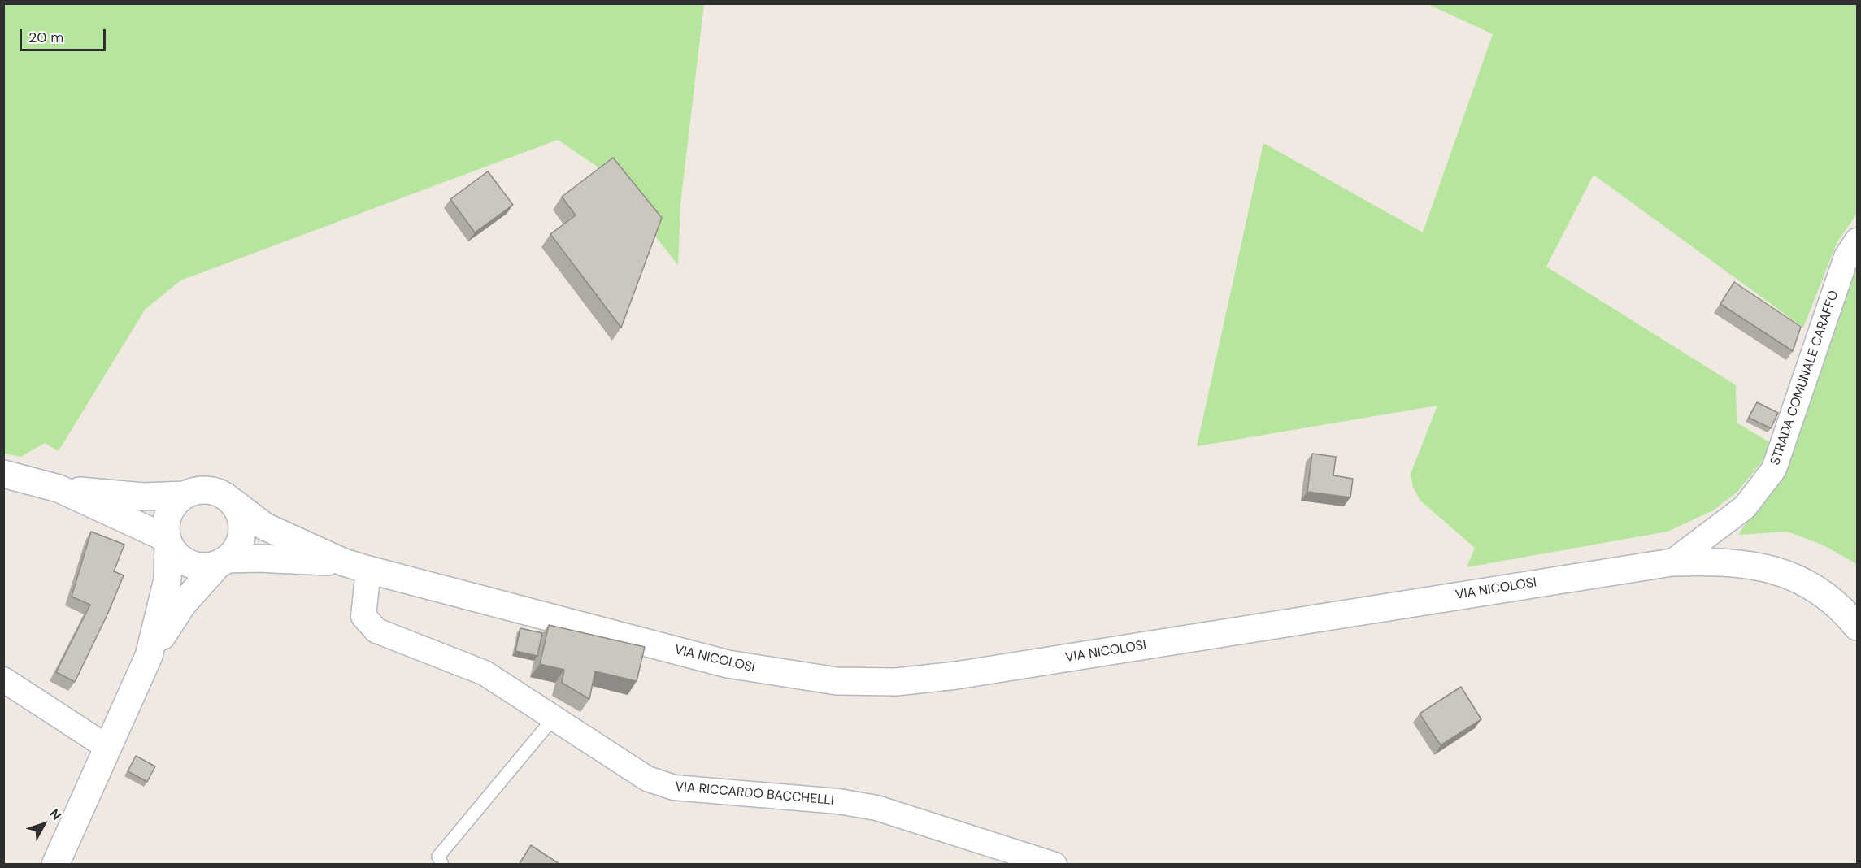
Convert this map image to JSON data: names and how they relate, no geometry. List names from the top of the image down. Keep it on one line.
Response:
{"streets":{"main road":["VIA NICOLOSI"],"street":["STRADA COMUNALE CARAFFO","VIA RICCARDO BACCHELLI"]},"crossings":[["STRADA COMUNALE CARAFFO","VIA NICOLOSI"],["VIA NICOLOSI","VIA RICCARDO BACCHELLI"]],"scale_bar":"20 m","north":"top right"}
